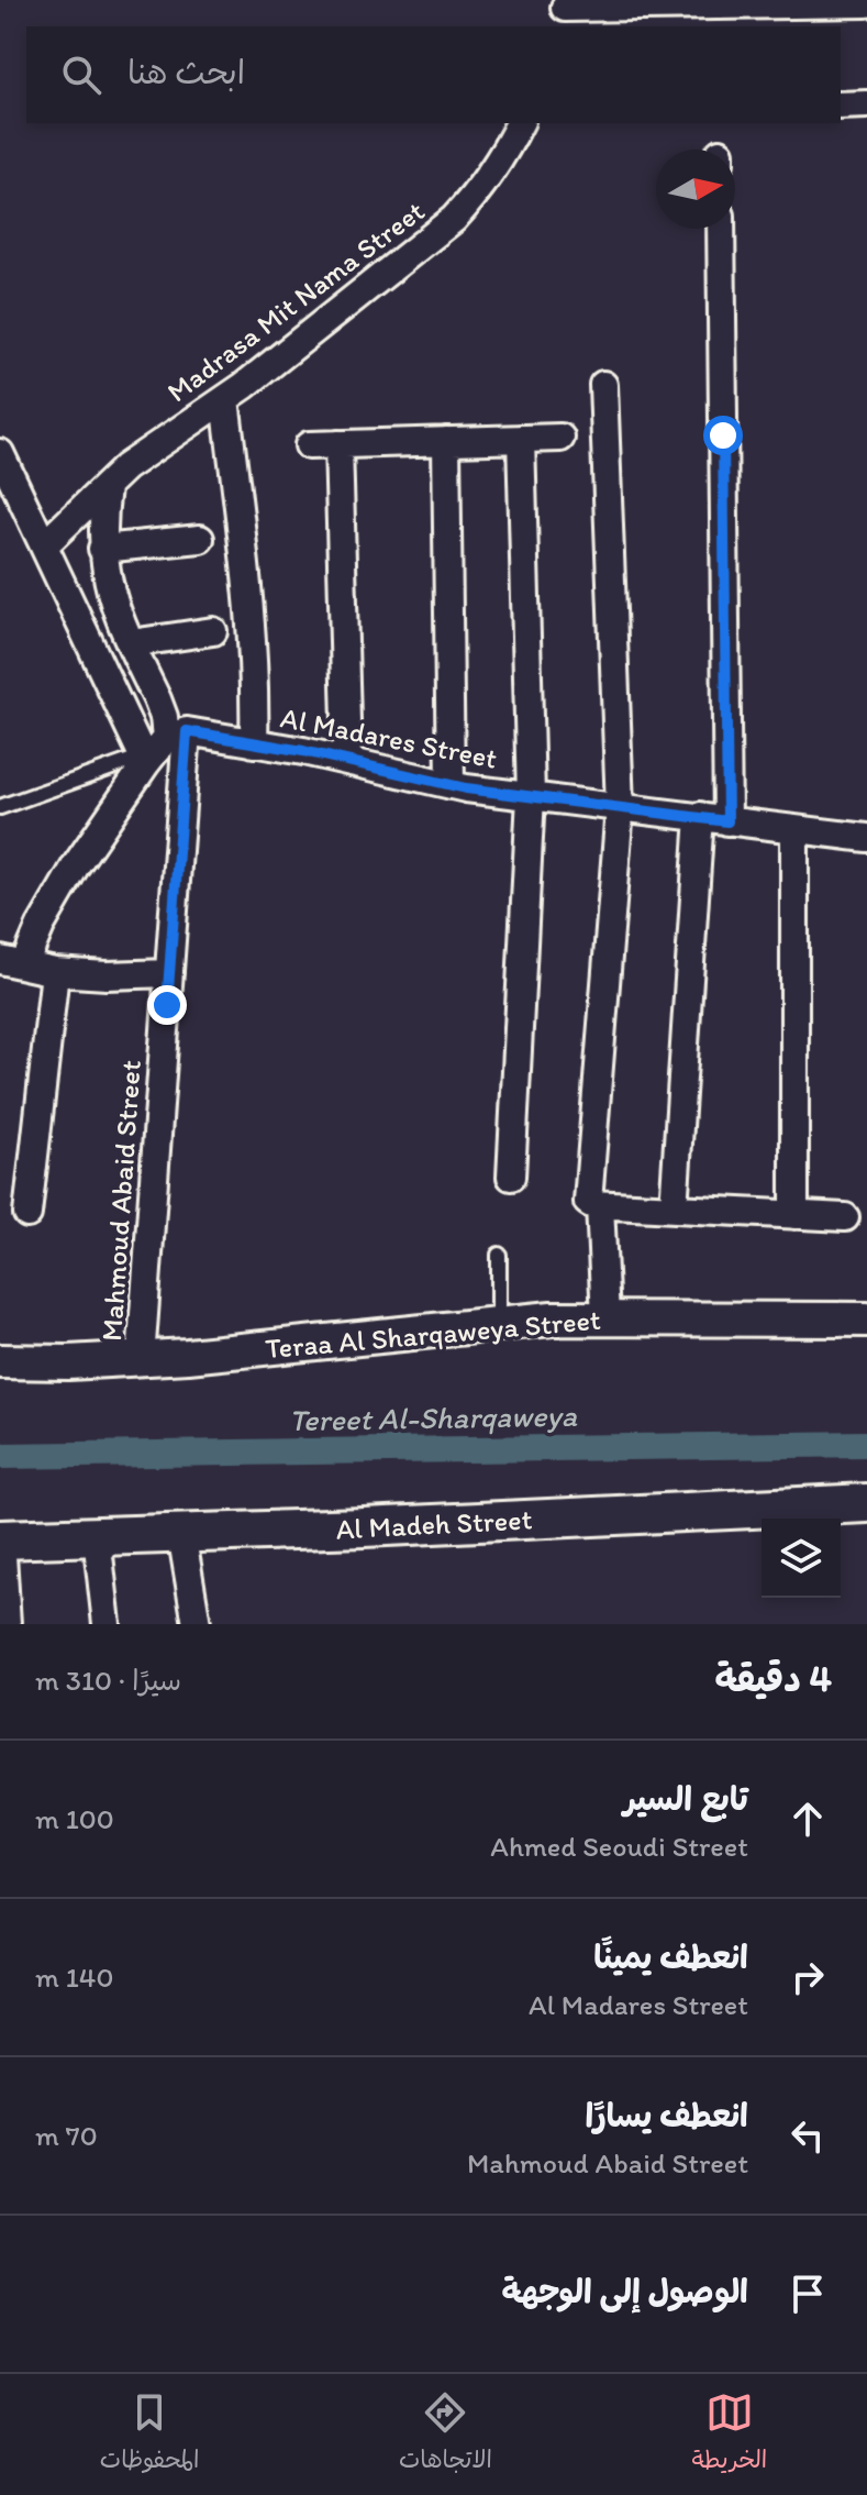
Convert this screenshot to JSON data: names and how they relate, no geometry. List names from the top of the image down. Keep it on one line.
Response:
{"streets":{"main road":["Al Madeh Street"],"street":["Madrasa Mit Nama Street","Al Madares Street","Mahmoud Abaid Street","Teraa Al Sharqaweya Street"]},"crossings":[["Madrasa Mit Nama Street","Mahmoud Abaid Street"],["Al Madares Street","Mahmoud Abaid Street"],["Mahmoud Abaid Street","Teraa Al Sharqaweya Street"]],"water":["Tereet Al-Sharqaweya"],"north":"right","page":{"search":"ابحث هنا","heading":["4 دقيقة","سيرًا · 310 m"],"list":[["تابع السير","Ahmed Seoudi Street","100 m"],["انعطف يمينًا","Al Madares Street","140 m"],["انعطف يسارًا","Mahmoud Abaid Street","70 m"],"الوصول إلى الوجهة"],"nav":["الخريطة","الاتجاهات","المحفوظات"]}}
